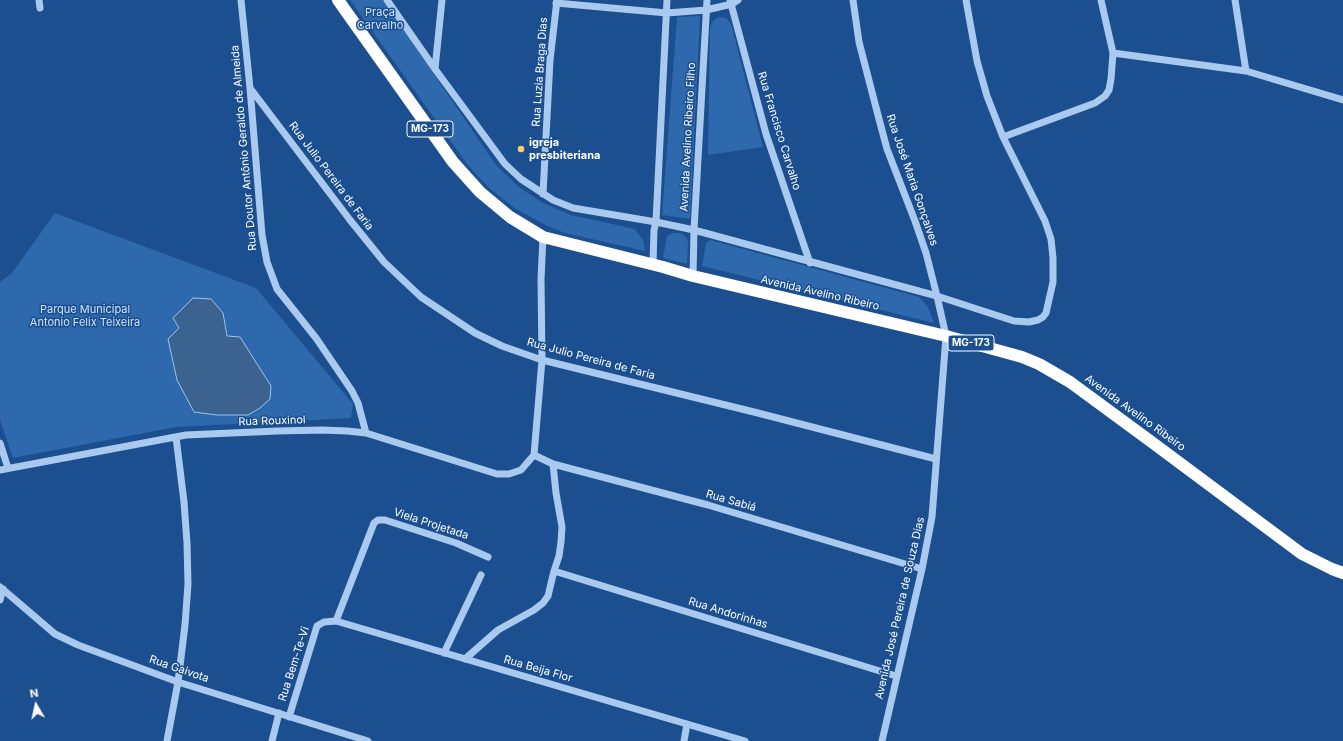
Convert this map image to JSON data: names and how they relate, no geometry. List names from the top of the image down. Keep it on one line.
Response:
{"streets":{"highway":["MG-173","Avenida Avelino Ribeiro"],"street":["Rua Luzia Braga Dias","Rua Francisco Carvalho","Avenida Avelino Ribeiro Filho","Rua Doutor Antônio Geraldo de Almeida","Rua Julio Pereira de Faria","Rua José Maria Gonçalves","Rua Rouxinol","Rua Sabiá","Viela Projetada","Avenida José Pereira de Souza Dias","Rua Andorinhas","Rua Bem-Te-Vi","Rua Gaivota","Rua Beija Flor"]},"crossings":[["Avenida Avelino Ribeiro Filho","Avenida Avelino Ribeiro"],["Rua Doutor Antônio Geraldo de Almeida","Rua Julio Pereira de Faria"],["Rua Doutor Antônio Geraldo de Almeida","Rua Rouxinol"],["Rua Julio Pereira de Faria","Avenida José Pereira de Souza Dias"],["Rua José Maria Gonçalves","Avenida Avelino Ribeiro"],["Rua José Maria Gonçalves","Avenida José Pereira de Souza Dias"],["Avenida Avelino Ribeiro","Avenida José Pereira de Souza Dias"],["Rua Rouxinol","Rua Sabiá"],["Rua Sabiá","Avenida José Pereira de Souza Dias"],["Viela Projetada","Rua Beija Flor"],["Avenida José Pereira de Souza Dias","Rua Andorinhas"],["Rua Bem-Te-Vi","Rua Gaivota"],["Rua Bem-Te-Vi","Rua Beija Flor"]],"parks":["Praça Carvalho","Parque Municipal Antonio Felix Teixeira"],"places":["igreja presbiteriana"],"north":"top"}
